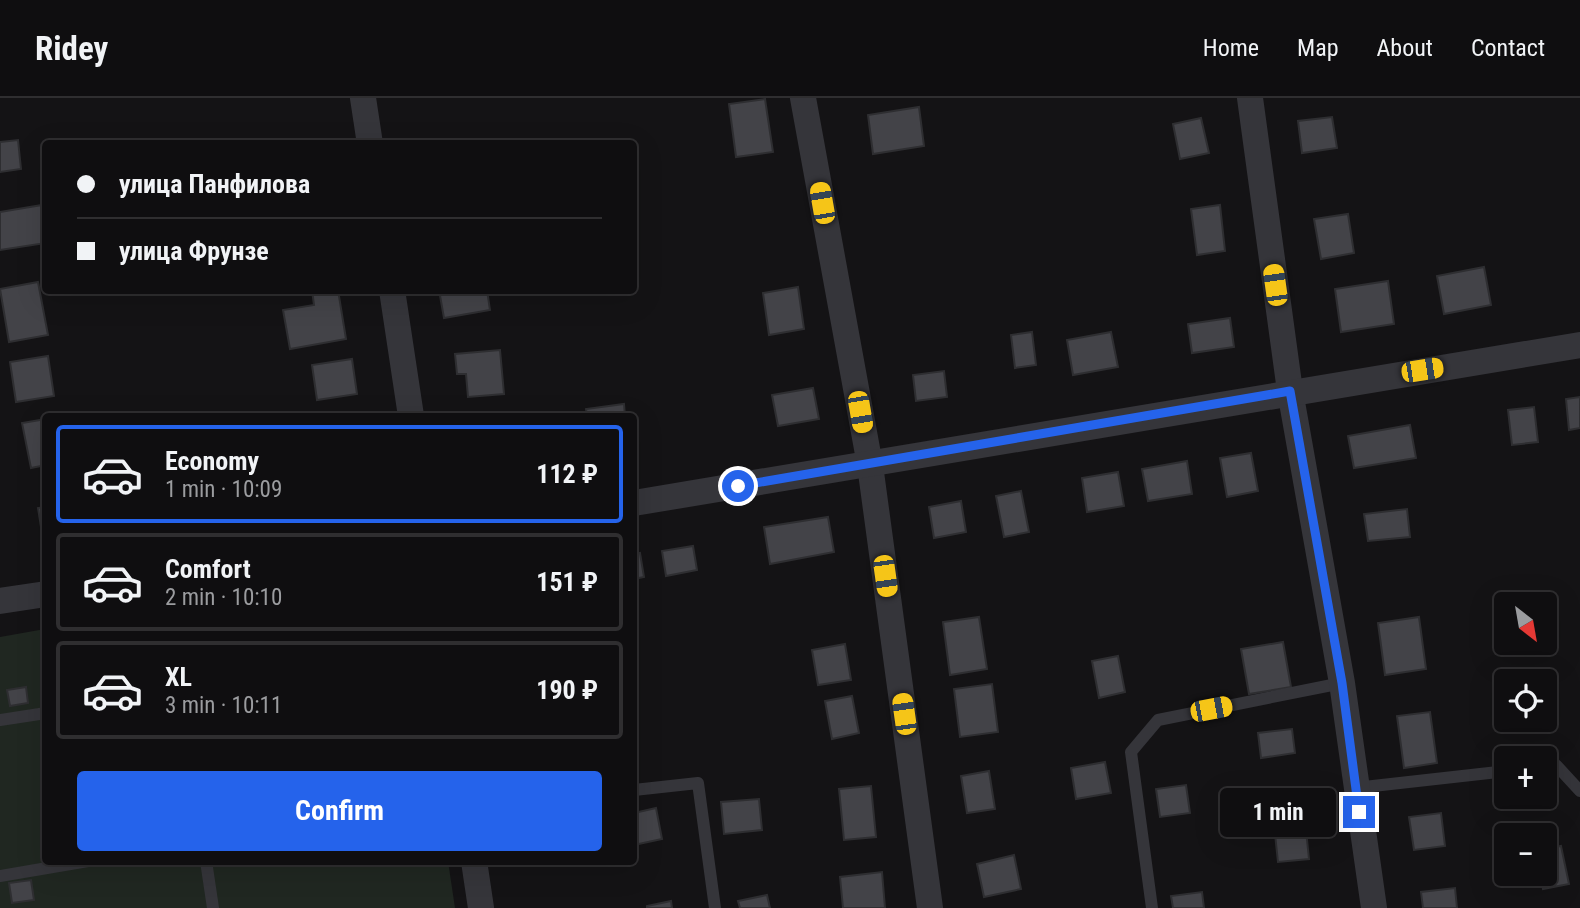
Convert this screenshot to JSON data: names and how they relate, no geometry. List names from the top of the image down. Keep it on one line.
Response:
{"north":"bottom right","page":{"header":"Ridey","nav":["Home","Map","About","Contact"],"banner":["улица Панфилова","улица Фрунзе"],"list":[{"name":"Economy","note":"1 min · 10:09","value":"112 ₽"},{"name":"Comfort","note":"2 min · 10:10","value":"151 ₽"},{"name":"XL","note":"3 min · 10:11","value":"190 ₽"}],"map_buttons":["+","−"],"buttons":"Confirm","bubble":"1 min"}}
